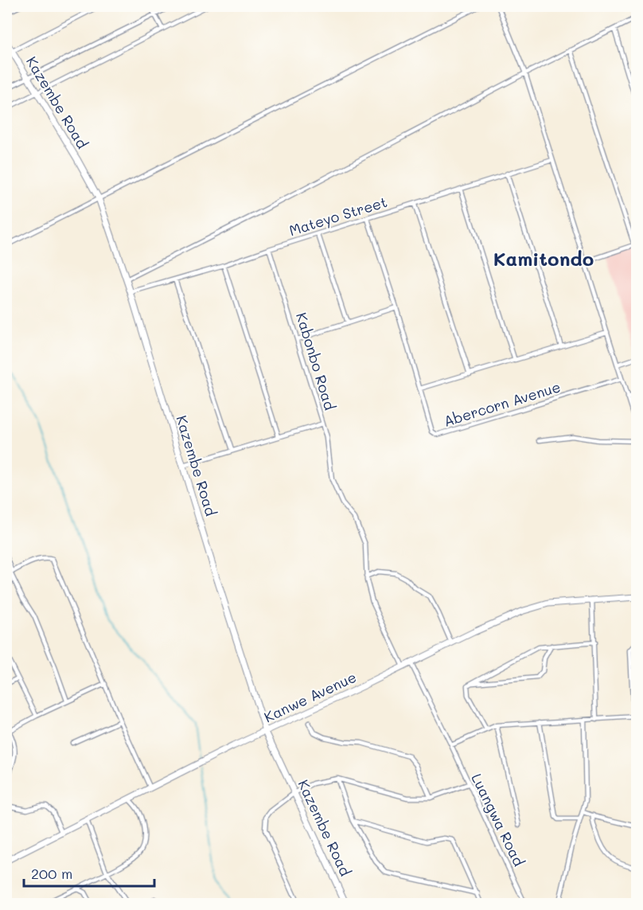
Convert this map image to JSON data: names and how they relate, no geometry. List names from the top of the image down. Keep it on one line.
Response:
{"streets":{"main road":["Kazembe Road","Kanwe Avenue"],"street":["Mateyo Street","Kabonbo Road","Abercorn Avenue","Luangwa Road"]},"crossings":[["Kazembe Road","Mateyo Street"],["Kazembe Road","Kabonbo Road"],["Kazembe Road","Kanwe Avenue"],["Mateyo Street","Kabonbo Road"],["Mateyo Street","Abercorn Avenue"],["Kanwe Avenue","Luangwa Road"]],"districts":["Kamitondo"],"scale_bar":"200 m"}
